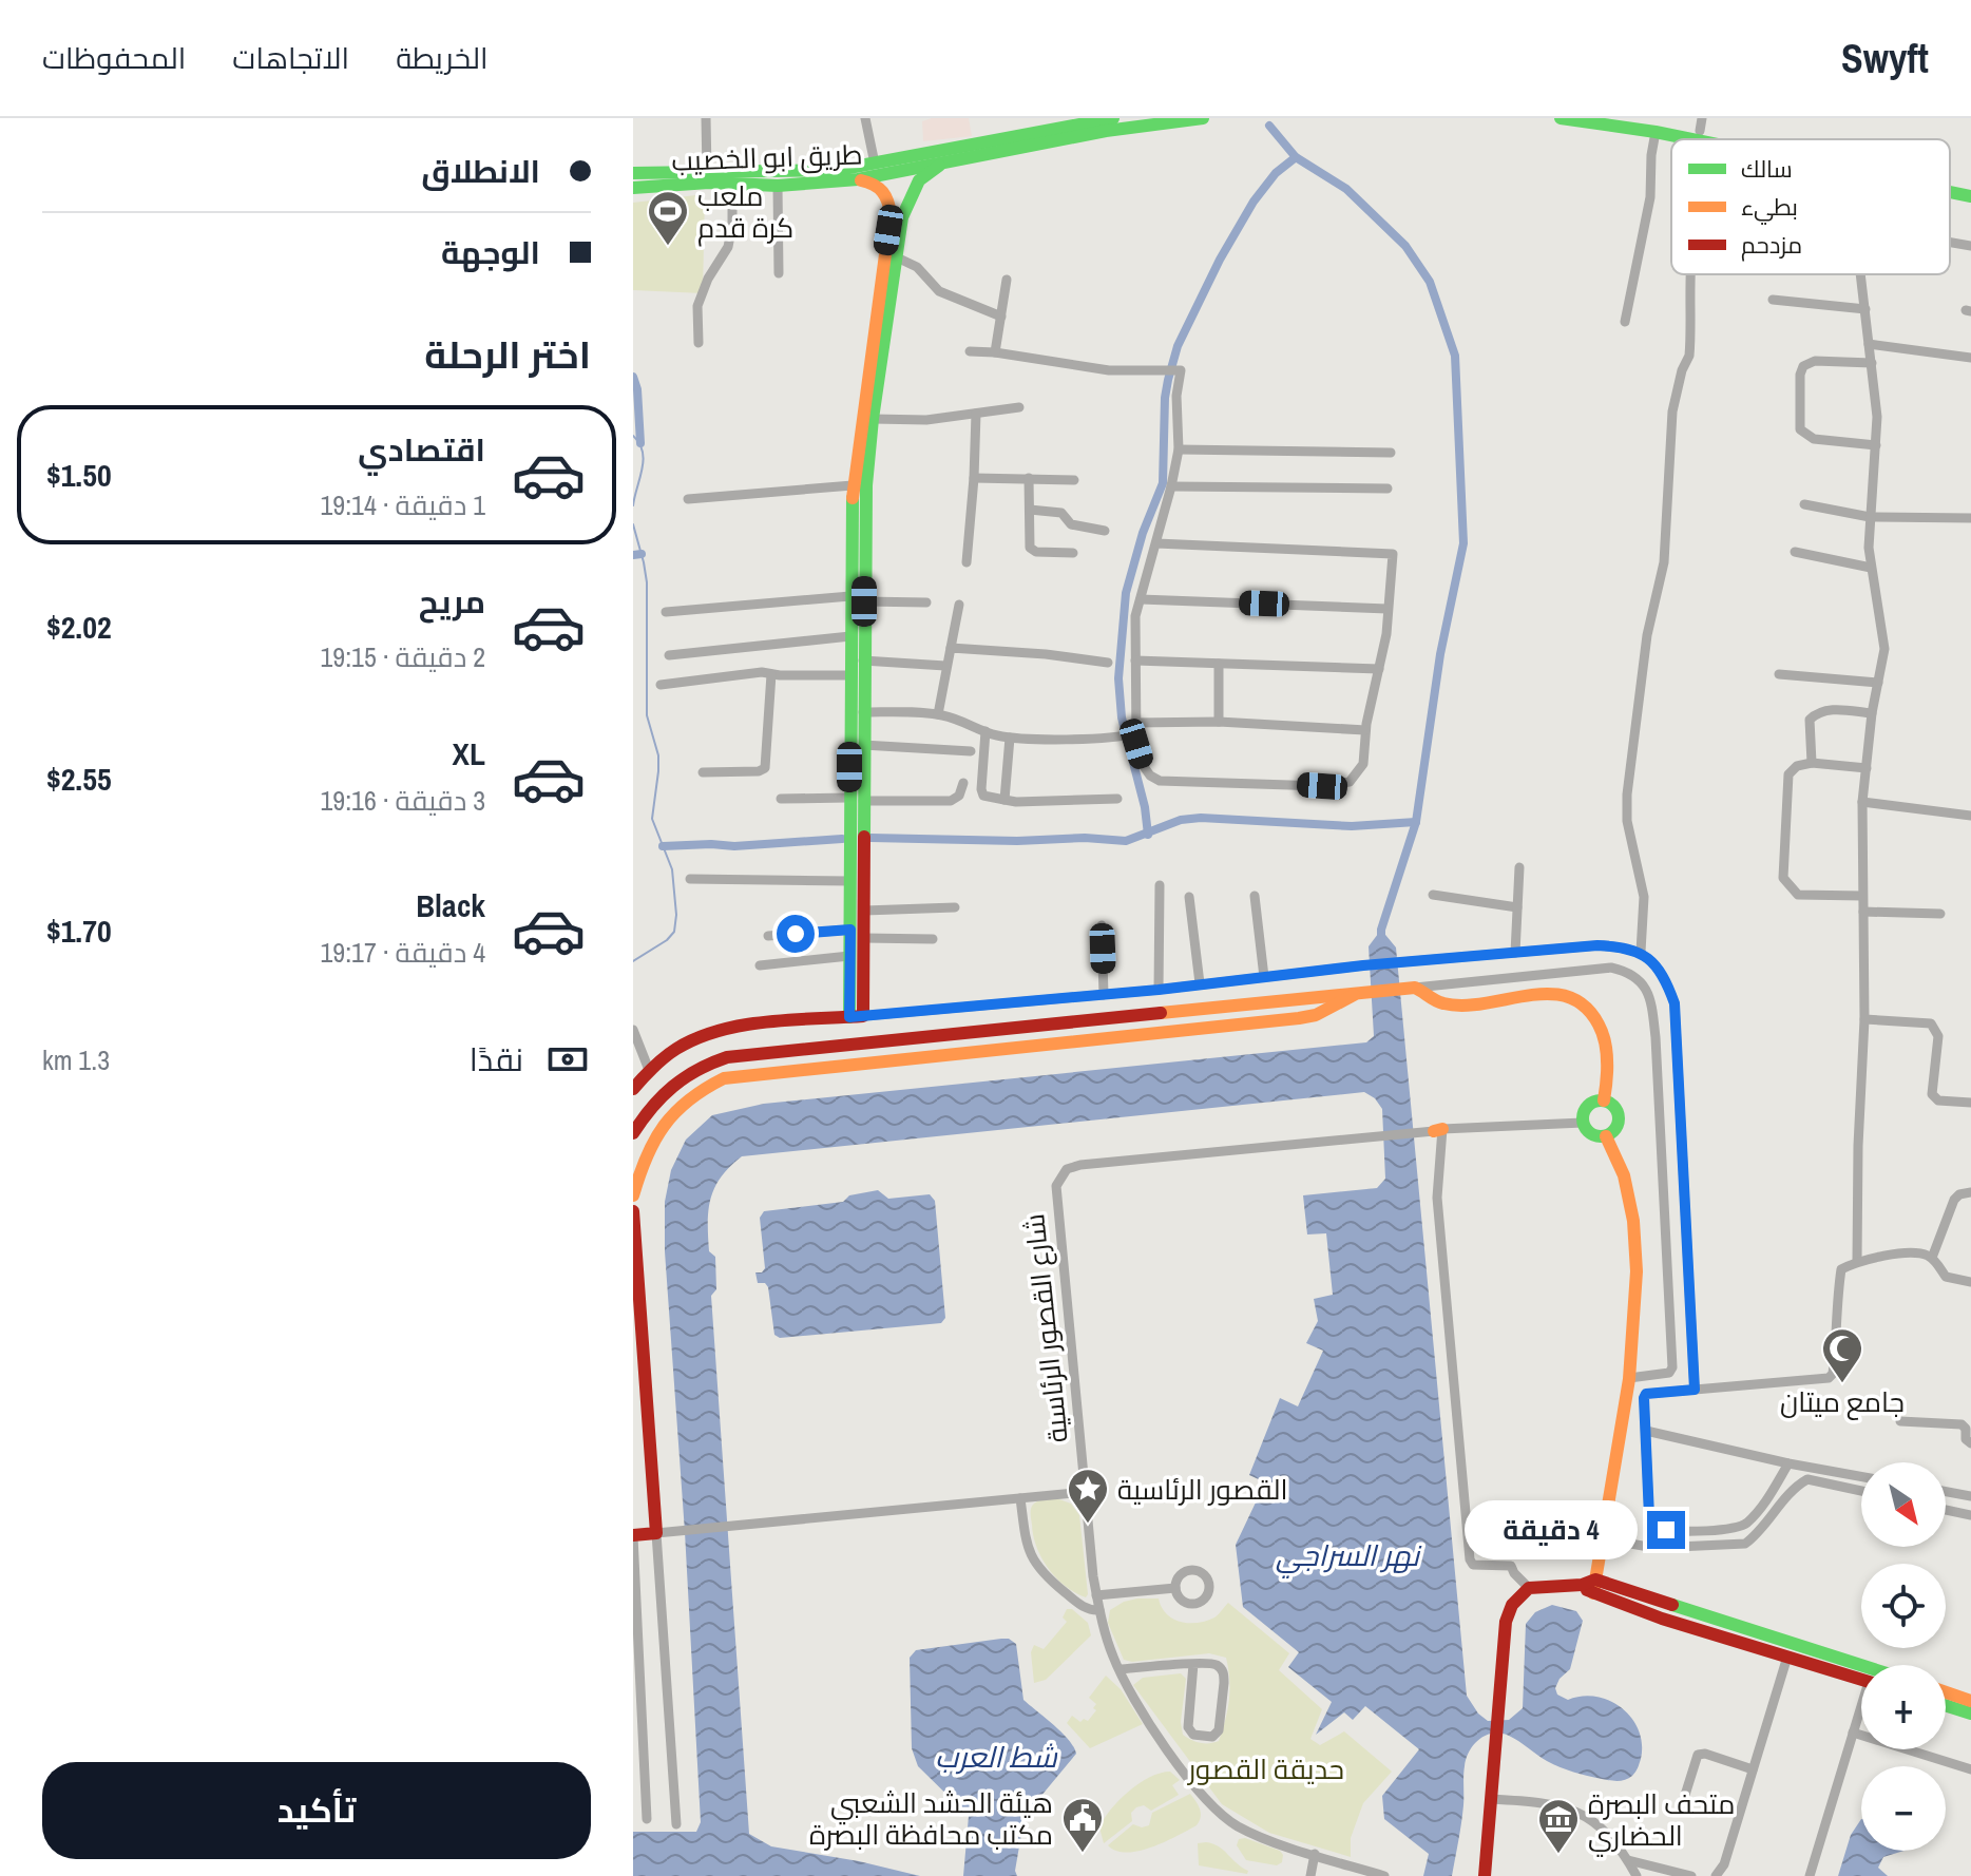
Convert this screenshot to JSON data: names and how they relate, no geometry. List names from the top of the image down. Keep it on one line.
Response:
{"streets":{"main road":["طريق ابو الخصيب"],"street":["شارع القصور الرئاسية"]},"water":["نهر السراجي","شط العرب"],"parks":["حديقة القصور"],"places":{"sports":["ملعب كرة قدم"],"mosque":["جامع ميتان"],"place":["القصور الرئاسية"],"public building":["هيئة الحشد الشعبي مكتب محافظة البصرة"],"museum":["متحف البصرة الحضاري"]},"legend":["سالك","بطيء","مزدحم"],"north":"bottom right","page":{"header":"Swyft","nav":["الخريطة","الاتجاهات","المحفوظات"],"banner":["الانطلاق","الوجهة"],"heading":"اختر الرحلة","list":[{"name":"اقتصادي","note":"1 دقيقة · 19:14","value":"$1.50"},{"name":"مريح","note":"2 دقيقة · 19:15","value":"$2.02"},{"name":"XL","note":"3 دقيقة · 19:16","value":"$2.55"},{"name":"Black","note":"4 دقيقة · 19:17","value":"$1.70"}],"pay":["نقدًا","1.3 km"],"map_buttons":["+","−"],"bubble":"4 دقيقة","buttons":"تأكيد"}}
